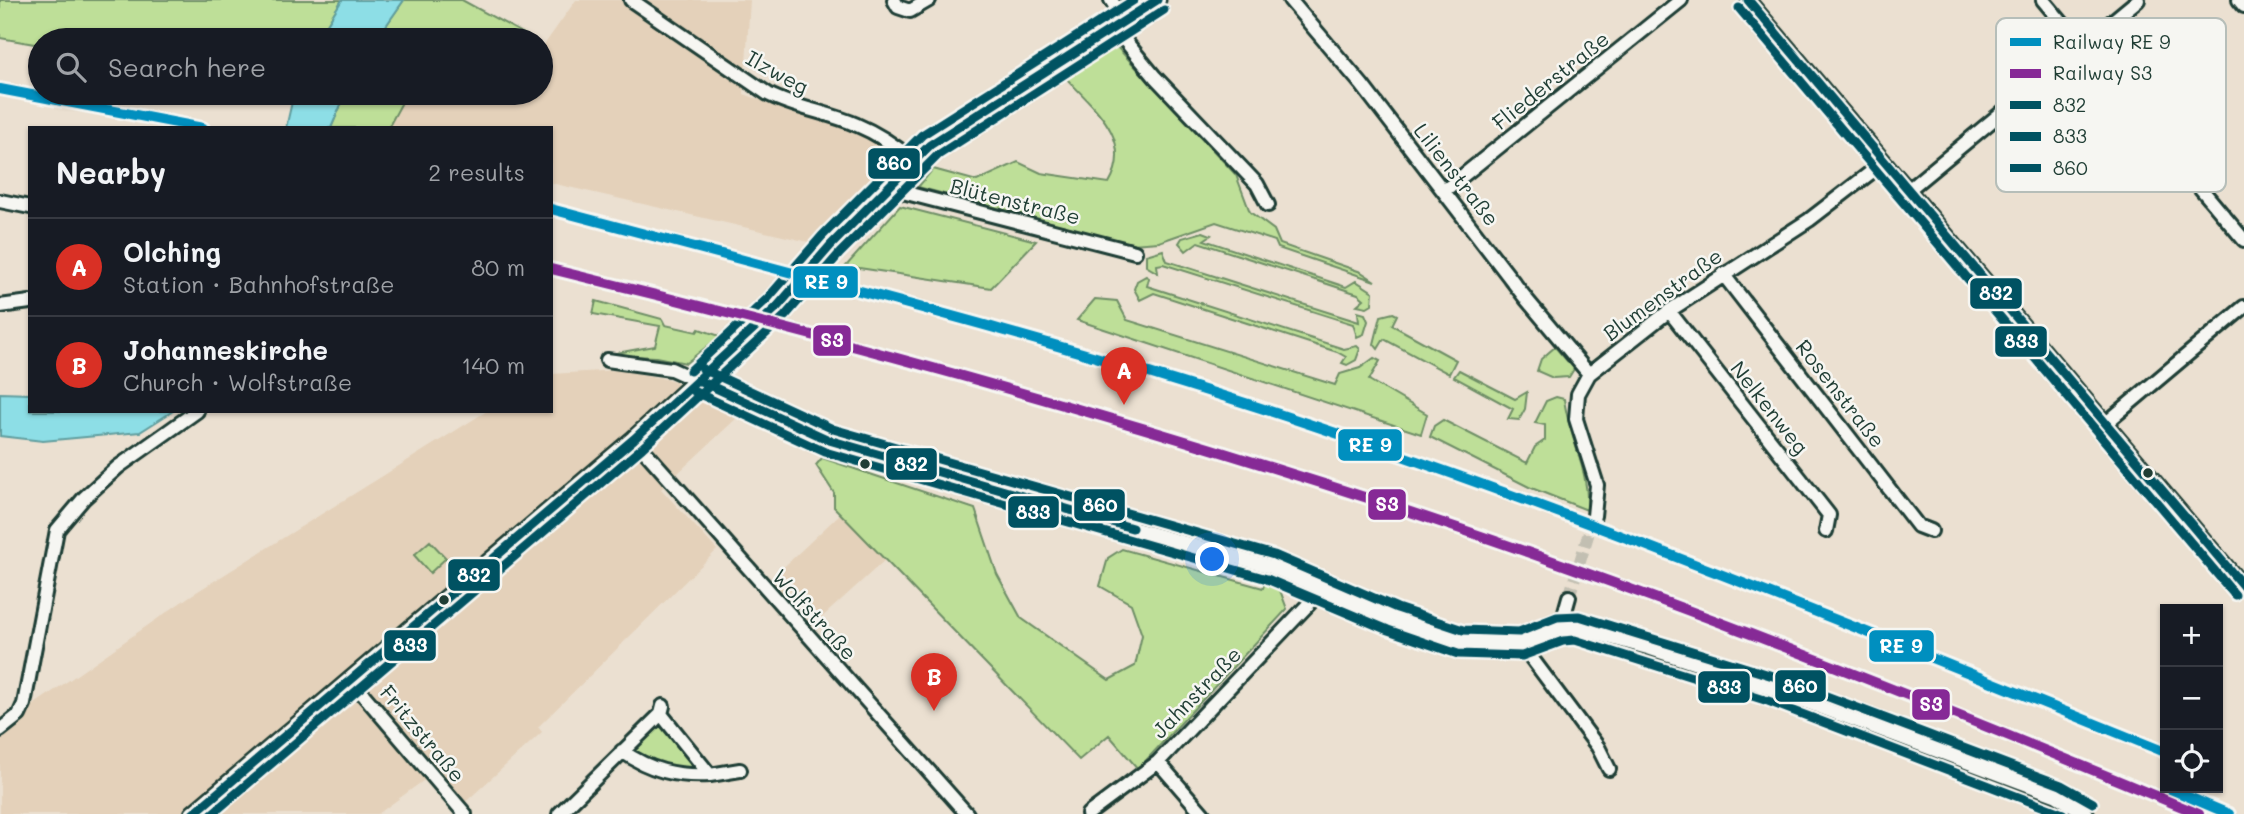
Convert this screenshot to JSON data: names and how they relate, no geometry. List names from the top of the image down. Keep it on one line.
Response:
{"streets":{"street":["Ilzweg","Fliederstraße","Lilienstraße","Blütenstraße","Blumenstraße","Rosenstraße","Nelkenweg","Wolfstraße","Jahnstraße","Fritzstraße"]},"crossings":[["Fliederstraße","Lilienstraße"],["Lilienstraße","Blumenstraße"],["Blumenstraße","Rosenstraße"],["Blumenstraße","Nelkenweg"]],"lines":["transit line 832","transit line 860","transit line 833","rail line S3"],"legend":["Railway RE 9","Railway S3","832","833","860"],"page":{"search":"Search here","heading":["Nearby","2 results"],"list":[{"mark":"A","name":"Olching","note":"Station · Bahnhofstraße","value":"80 m"},{"mark":"B","name":"Johanneskirche","note":"Church · Wolfstraße","value":"140 m"}],"pins":["A","B"],"map_buttons":["+","−"]}}
